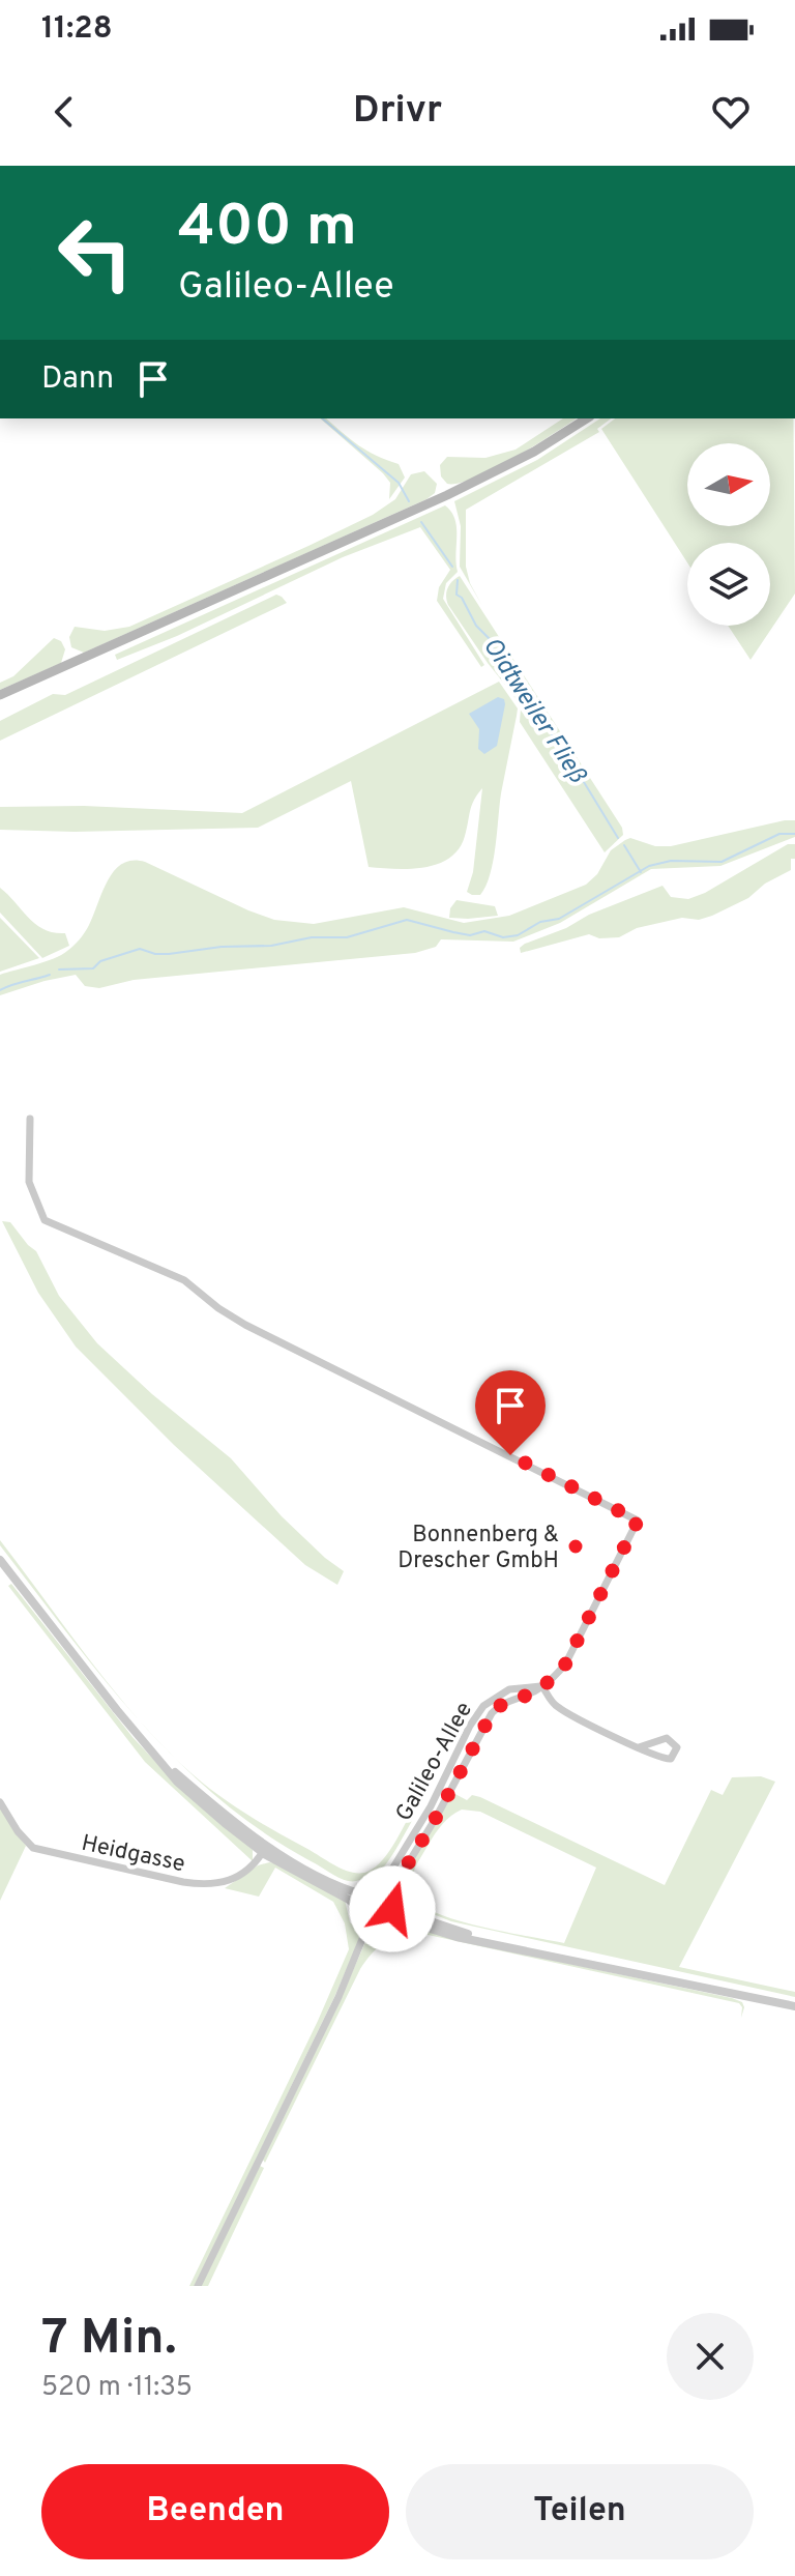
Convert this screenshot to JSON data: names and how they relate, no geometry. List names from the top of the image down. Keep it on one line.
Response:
{"streets":{"street":["Galileo-Allee","Heidgasse"]},"water":["Oidtweiler Fließ"],"places":["Bonnenberg & Drescher GmbH"],"north":"right","page":{"status":"11:28","header":"Drivr","turn":["400 m","Galileo-Allee"],"then":"Dann","heading":["7 Min.","520 m · 11:35"],"buttons":["Beenden","Teilen"]}}
